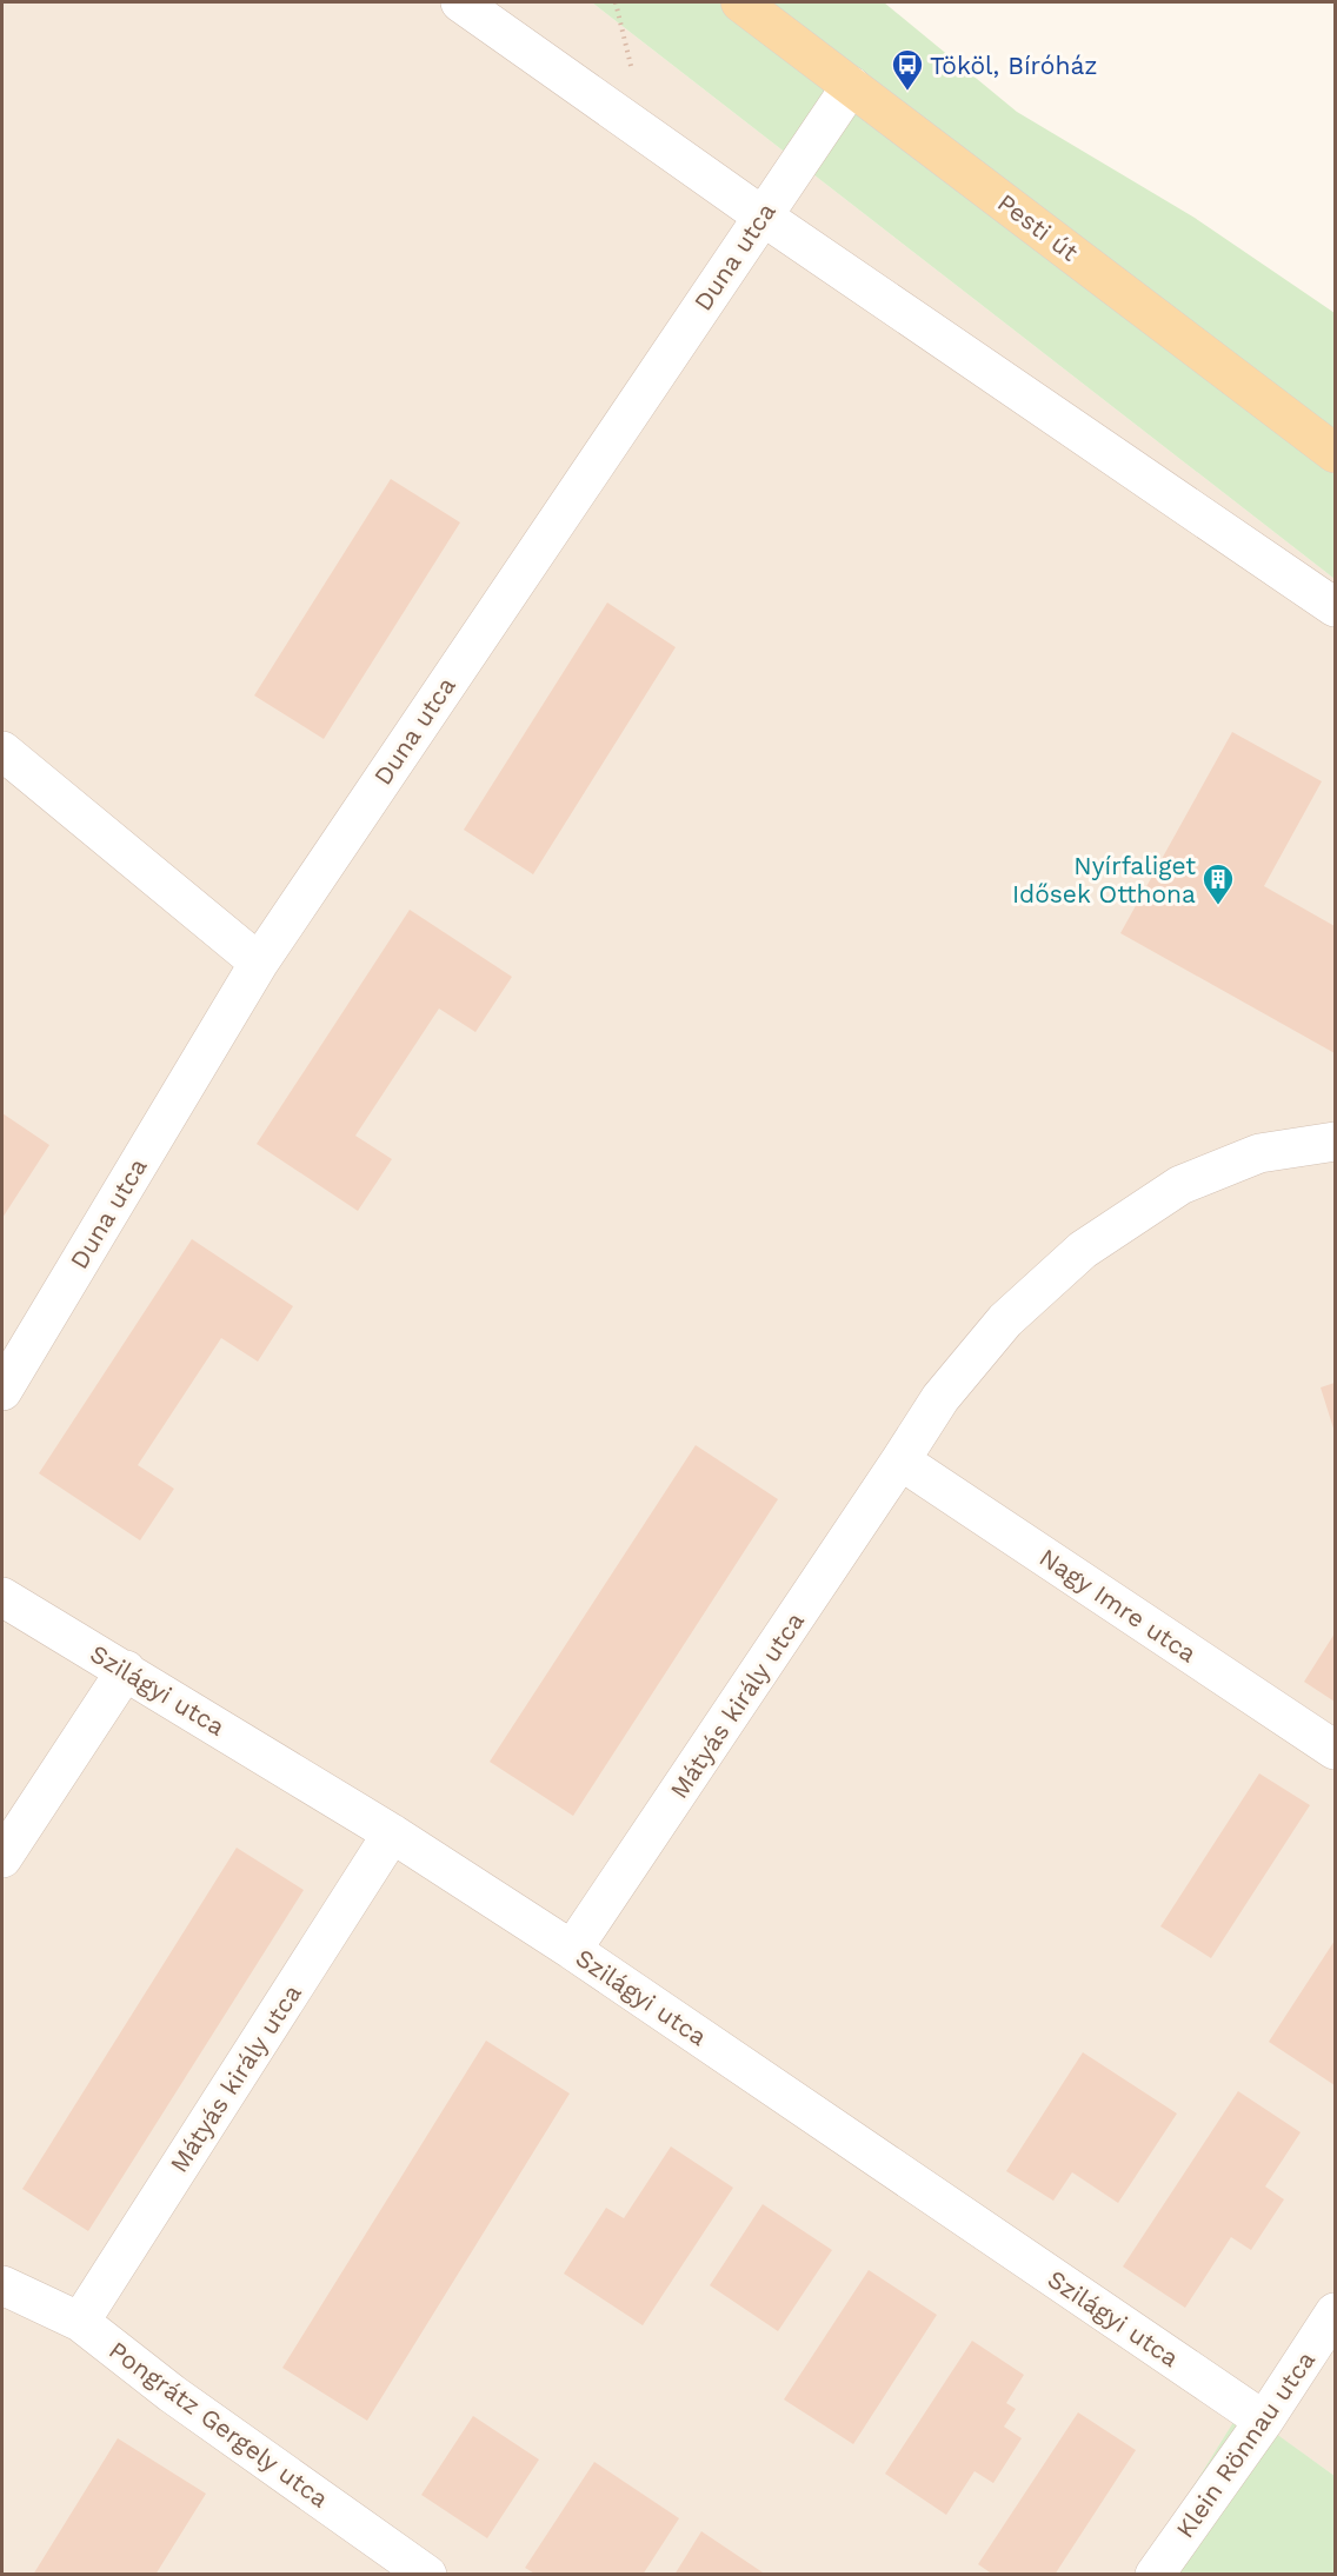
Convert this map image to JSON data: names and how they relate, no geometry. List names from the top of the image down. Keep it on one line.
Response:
{"streets":{"main road":["Pesti út"],"street":["Duna utca","Nagy Imre utca","Szilágyi utca","Mátyás király utca","Pongrátz Gergely utca","Klein Rönnau utca"]},"crossings":[["Pesti út","Duna utca"],["Nagy Imre utca","Mátyás király utca"],["Szilágyi utca","Mátyás király utca"],["Szilágyi utca","Klein Rönnau utca"],["Mátyás király utca","Pongrátz Gergely utca"]],"places":{"bus stop":["Tököl, Bíróház"],"building":["Nyírfaliget Idősek Otthona"]}}
